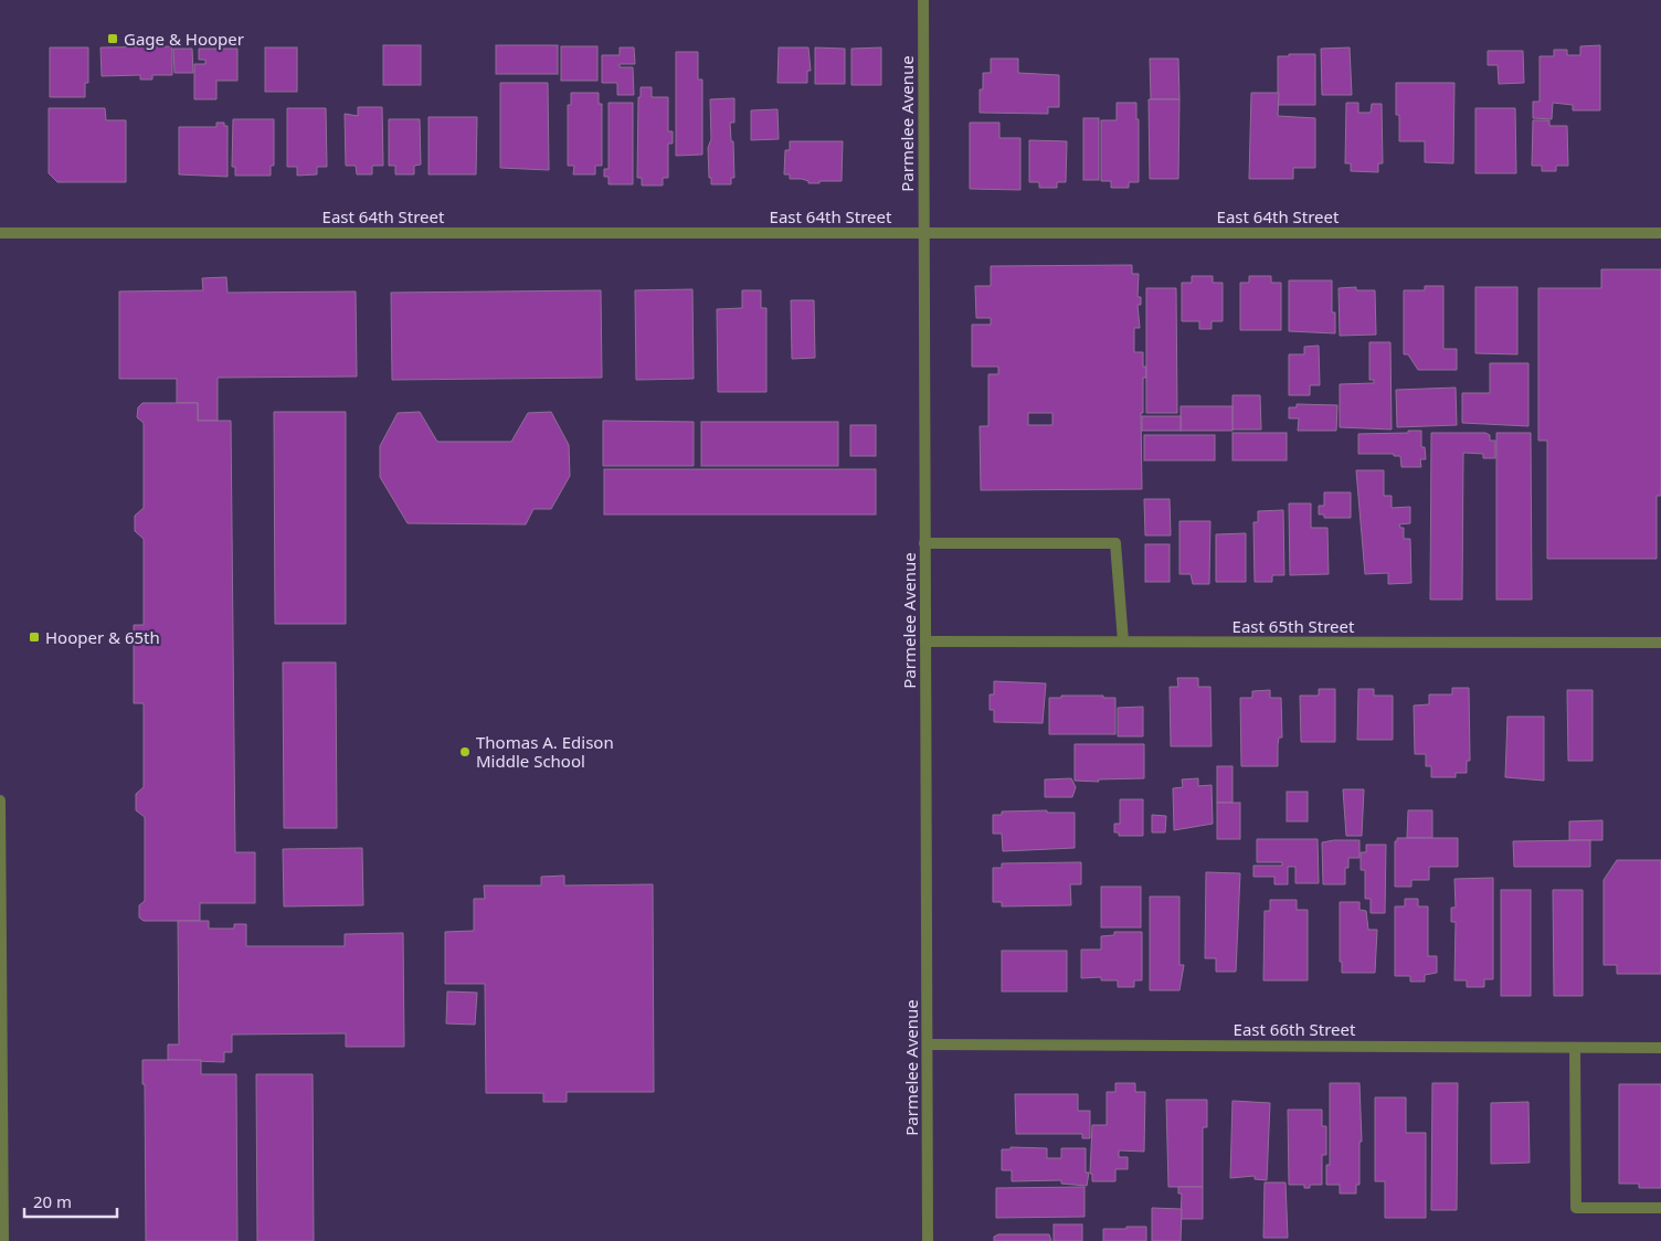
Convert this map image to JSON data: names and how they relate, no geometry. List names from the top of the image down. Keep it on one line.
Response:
{"streets":{"street":["Parmelee Avenue","East 64th Street","East 65th Street","East 66th Street"]},"crossings":[["Parmelee Avenue","East 64th Street"],["Parmelee Avenue","East 65th Street"],["Parmelee Avenue","East 66th Street"]],"places":{"transit":["Gage & Hooper","Hooper & 65th"],"other":["Thomas A. Edison Middle School"]},"scale_bar":"20 m"}
